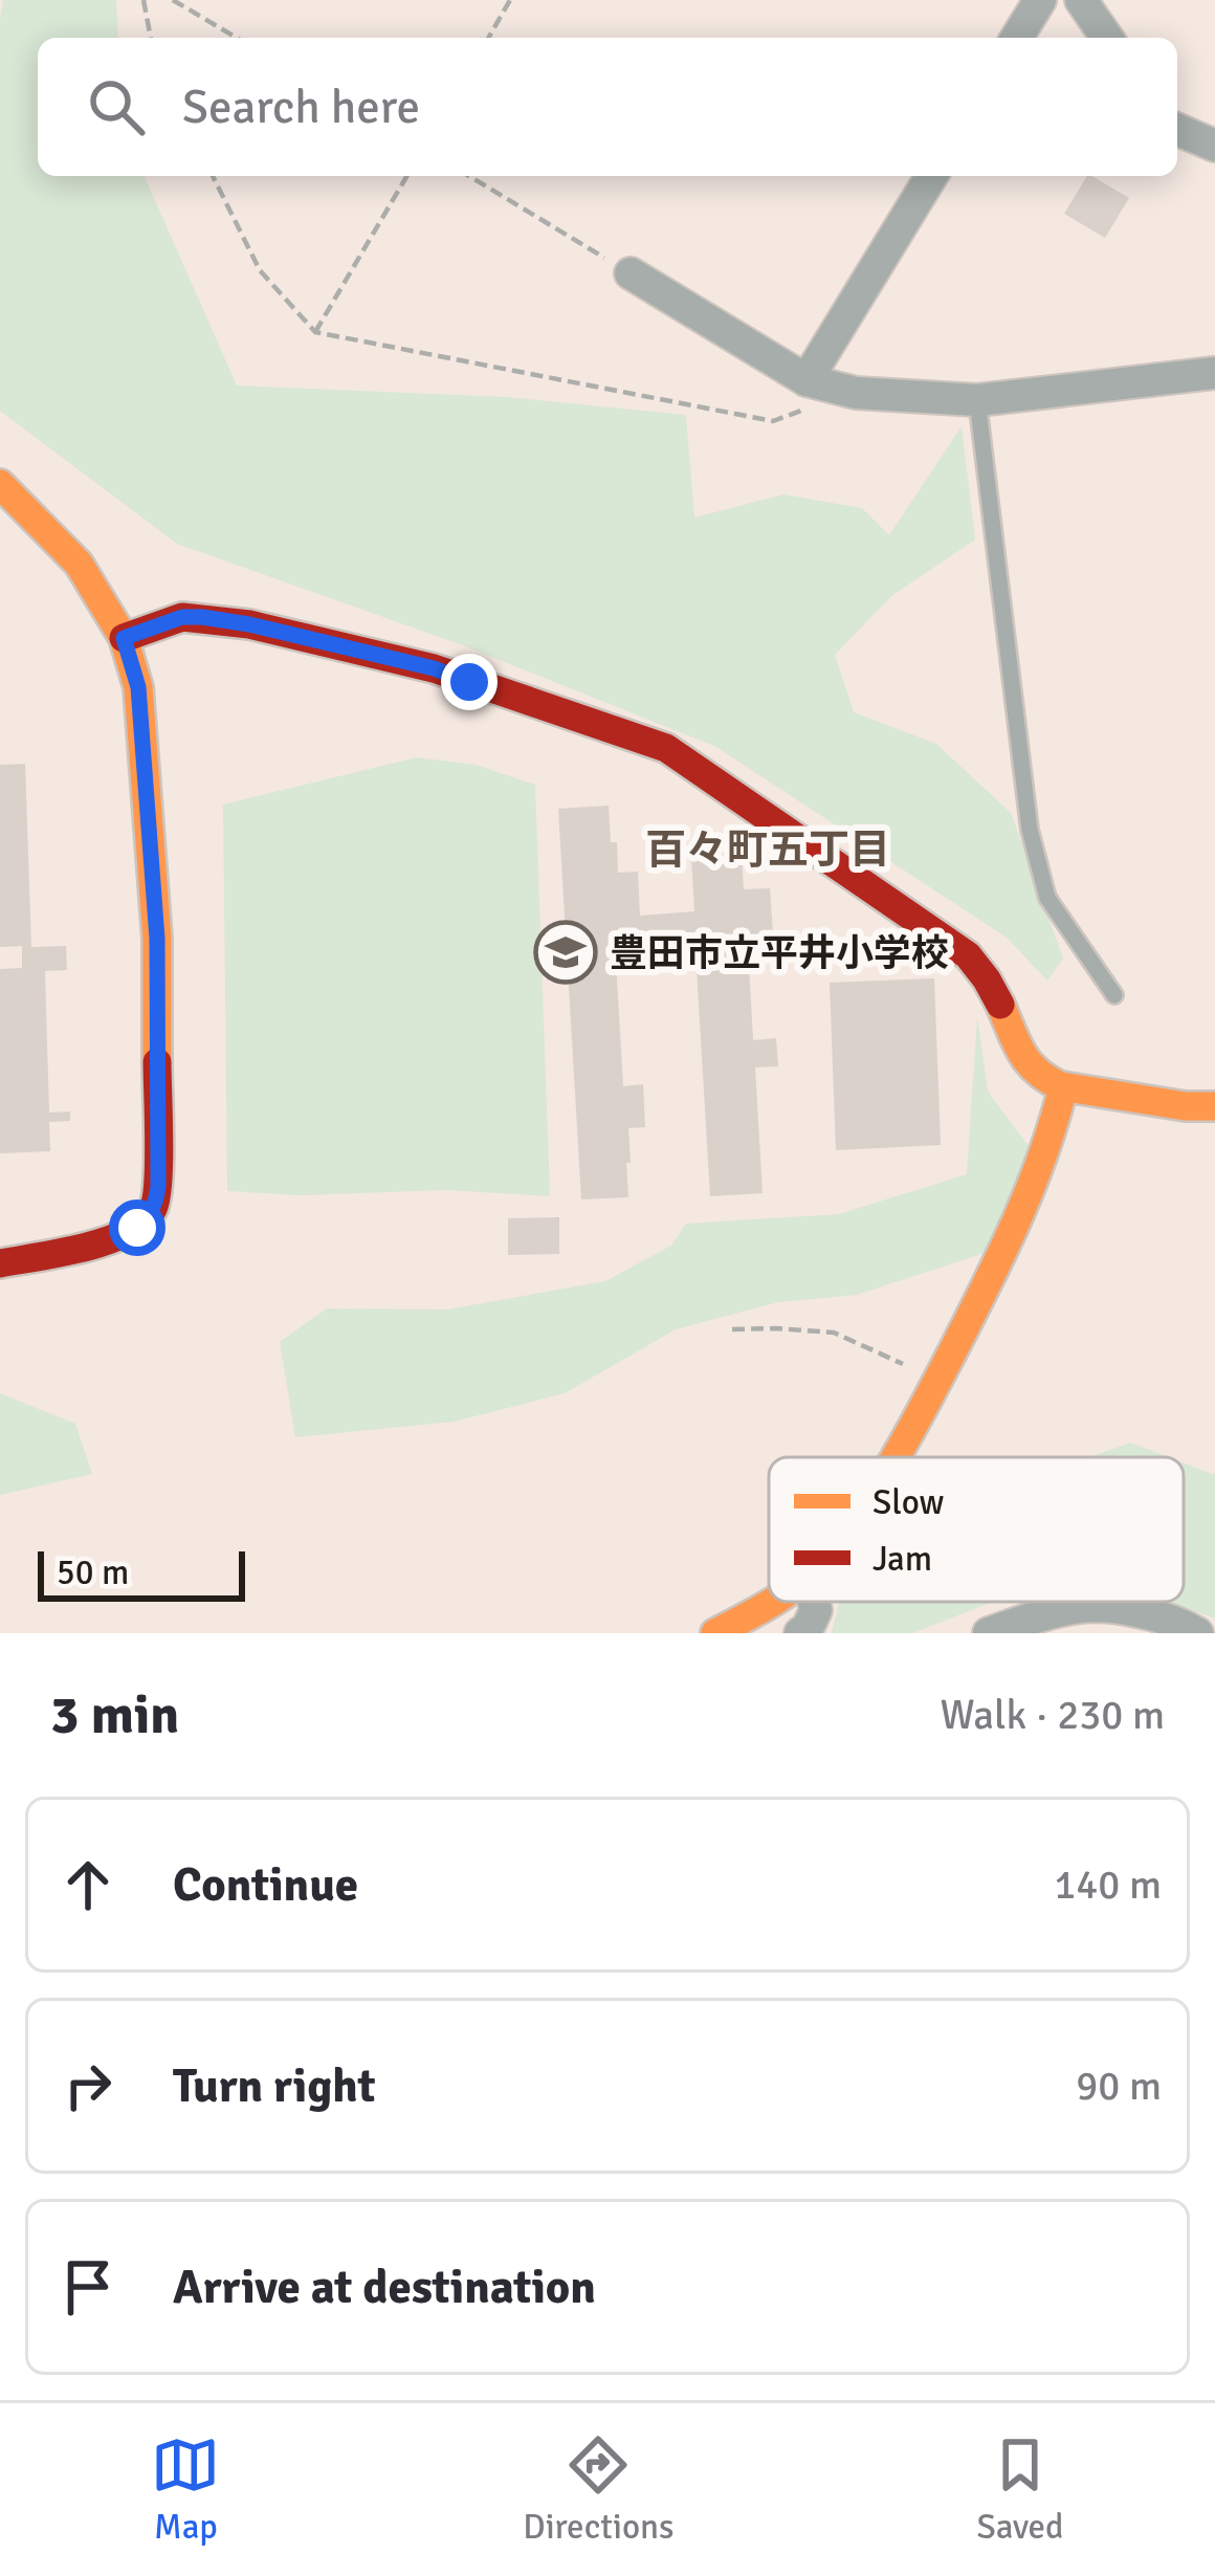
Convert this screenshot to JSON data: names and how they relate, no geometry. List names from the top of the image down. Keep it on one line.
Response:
{"districts":["百々町五丁目"],"places":{"school or university":["豊田市立平井小学校"]},"legend":["Slow","Jam"],"scale_bar":"50 m","page":{"search":"Search here","scale":"50 m","heading":["3 min","Walk · 230 m"],"list":[["Continue","140 m"],["Turn right","90 m"],"Arrive at destination"],"nav":["Map","Directions","Saved"]}}
